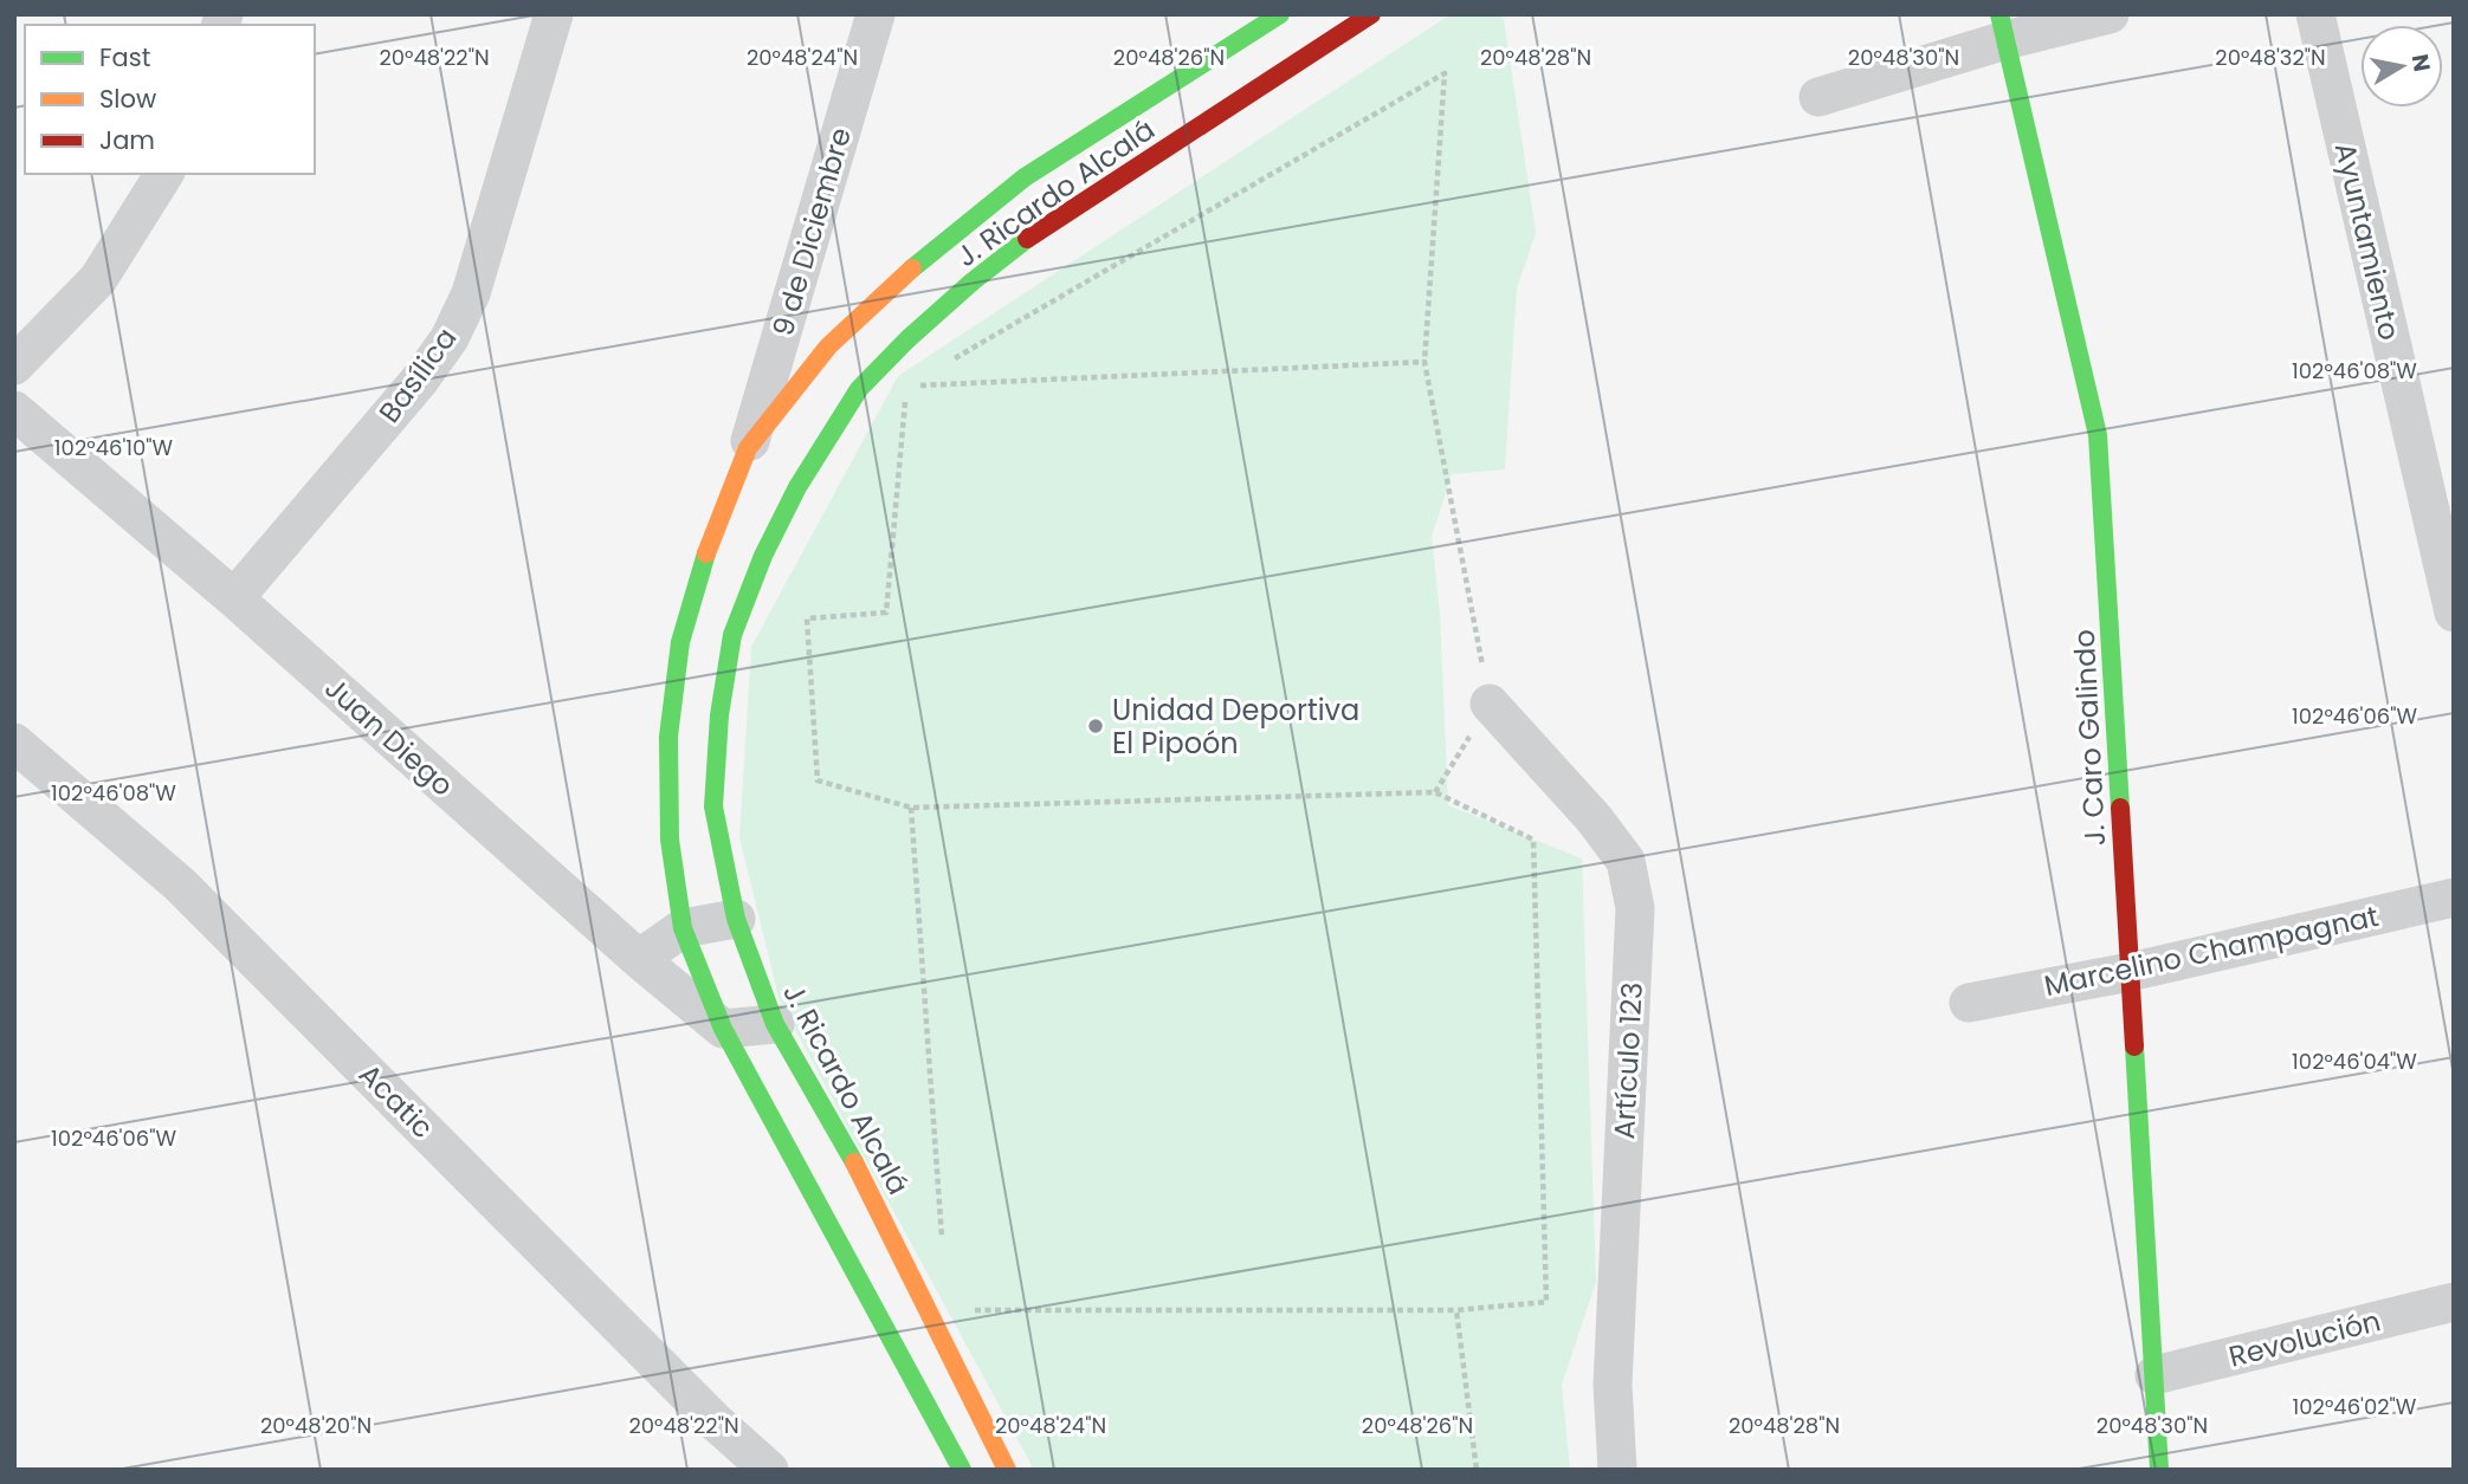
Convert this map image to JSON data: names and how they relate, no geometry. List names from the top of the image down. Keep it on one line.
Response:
{"streets":{"street":["J. Ricardo Alcalá","9 de Diciembre","Ayuntamiento","Basílica","Juan Diego","J. Caro Galindo","Marcelino Champagnat","Artículo 123","Acatic","Revolución"]},"crossings":[["J. Ricardo Alcalá","9 de Diciembre"],["J. Ricardo Alcalá","Juan Diego"],["Basílica","Juan Diego"],["J. Caro Galindo","Marcelino Champagnat"],["J. Caro Galindo","Revolución"]],"places":["Unidad Deportiva El Pipoón"],"legend":["Fast","Slow","Jam"],"north":"right","coordinates":["20°48'22\"N","20°48'24\"N","20°48'26\"N","20°48'28\"N","20°48'30\"N","20°48'32\"N","102°46'08\"W","102°46'10\"W","102°46'06\"W","102°46'04\"W","102°46'02\"W","20°48'20\"N"]}
